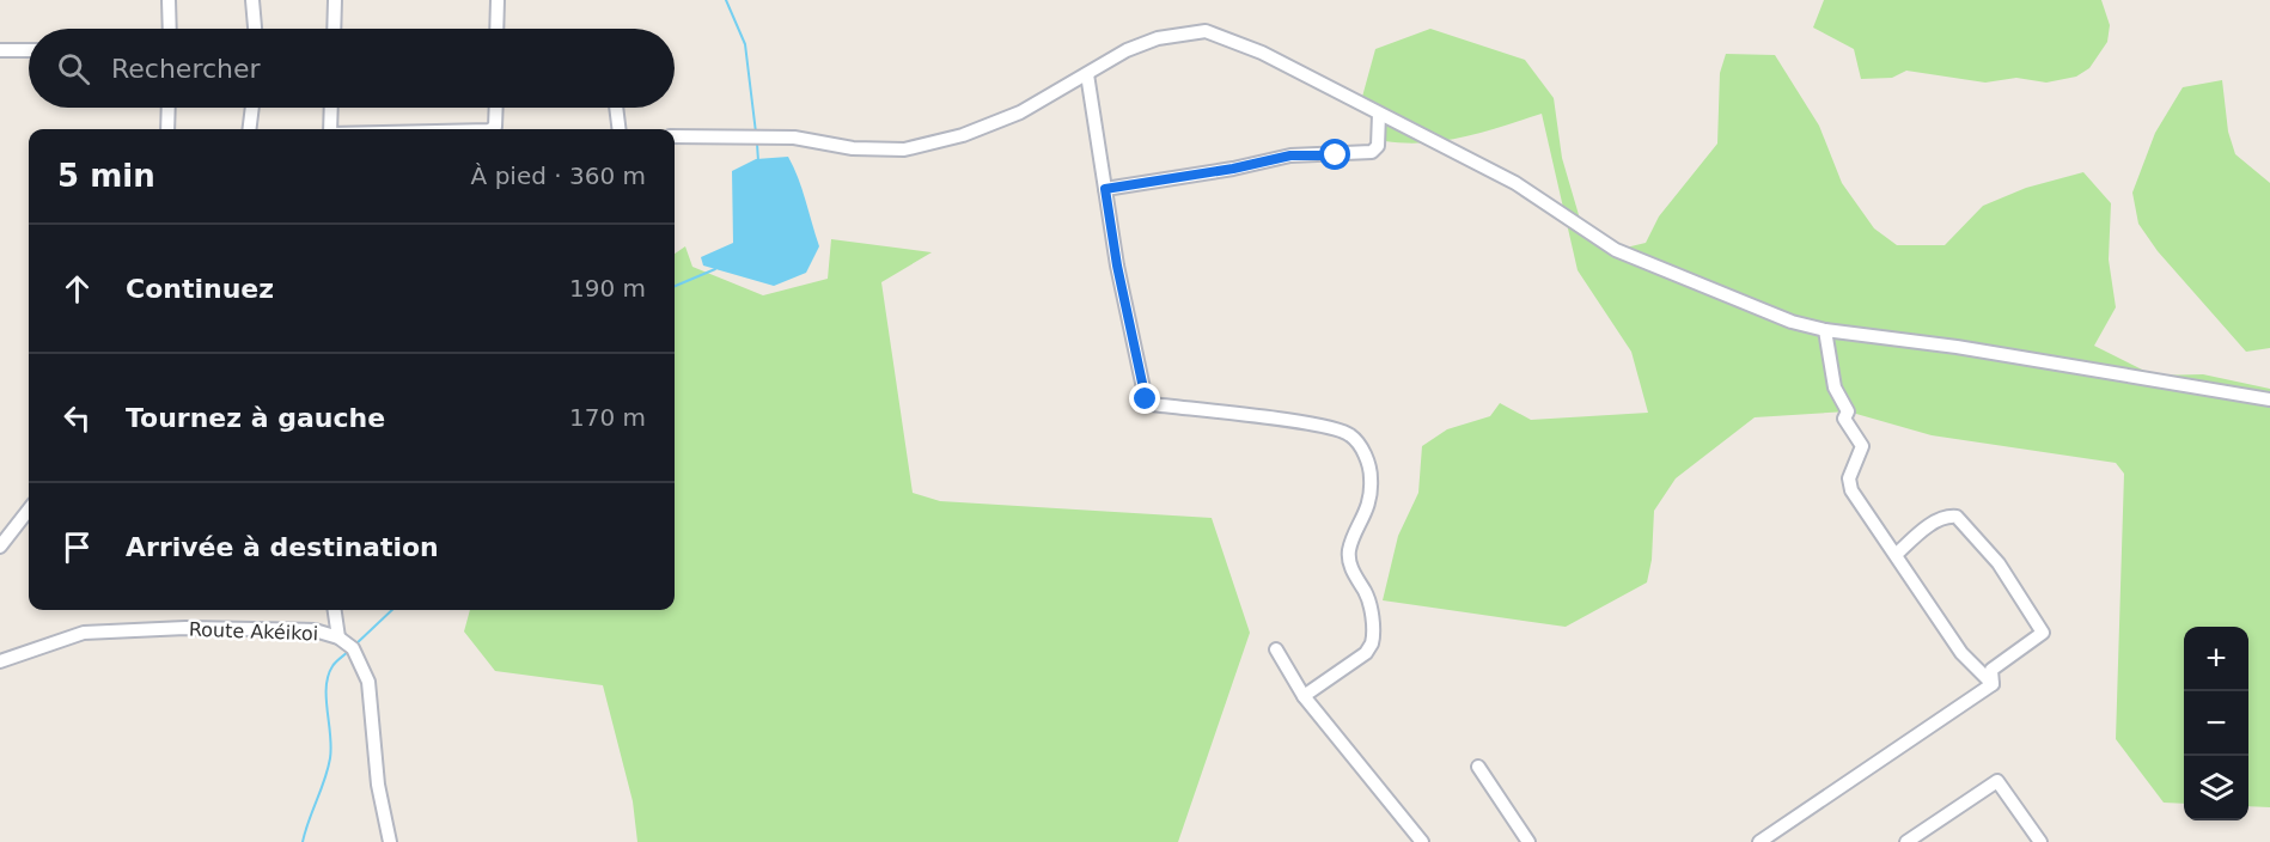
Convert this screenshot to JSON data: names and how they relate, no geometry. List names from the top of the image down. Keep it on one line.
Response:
{"streets":{"street":["Route Akéikoi"]},"page":{"search":"Rechercher","heading":["5 min","À pied · 360 m"],"list":[["Continuez","190 m"],["Tournez à gauche","170 m"],"Arrivée à destination"],"map_buttons":["+","−"]}}
